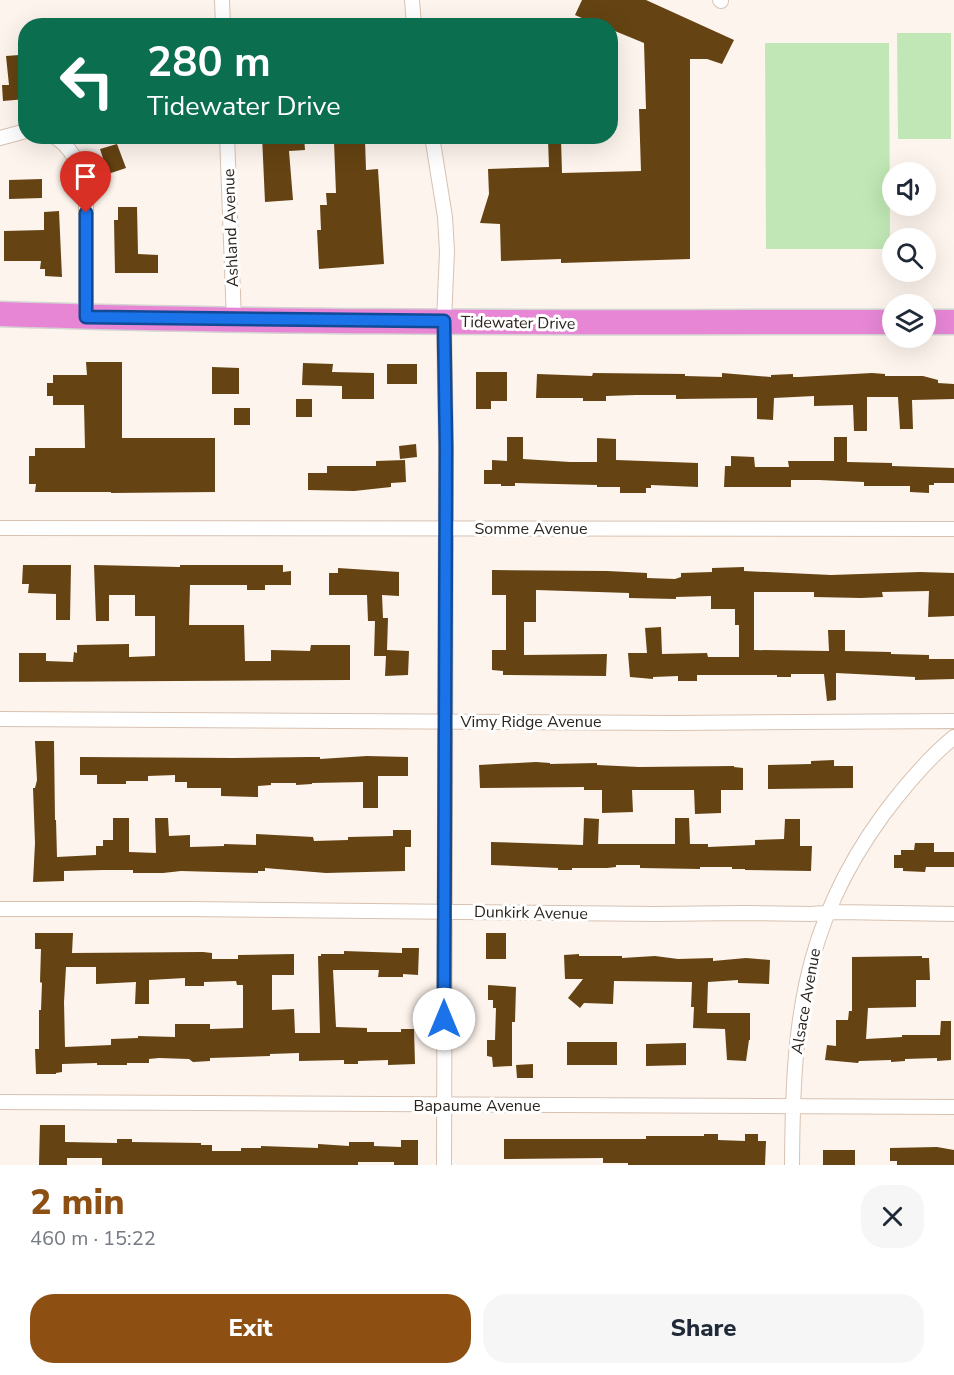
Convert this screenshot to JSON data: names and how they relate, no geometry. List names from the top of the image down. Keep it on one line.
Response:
{"streets":{"highway":["Tidewater Drive"],"street":["Ashland Avenue","Somme Avenue","Vimy Ridge Avenue","Dunkirk Avenue","Alsace Avenue","Bapaume Avenue"]},"crossings":[["Ashland Avenue","Tidewater Drive"],["Dunkirk Avenue","Alsace Avenue"],["Alsace Avenue","Bapaume Avenue"]],"page":{"turn":["280 m","Tidewater Drive"],"heading":["2 min","460 m · 15:22"],"buttons":["Exit","Share"]}}
